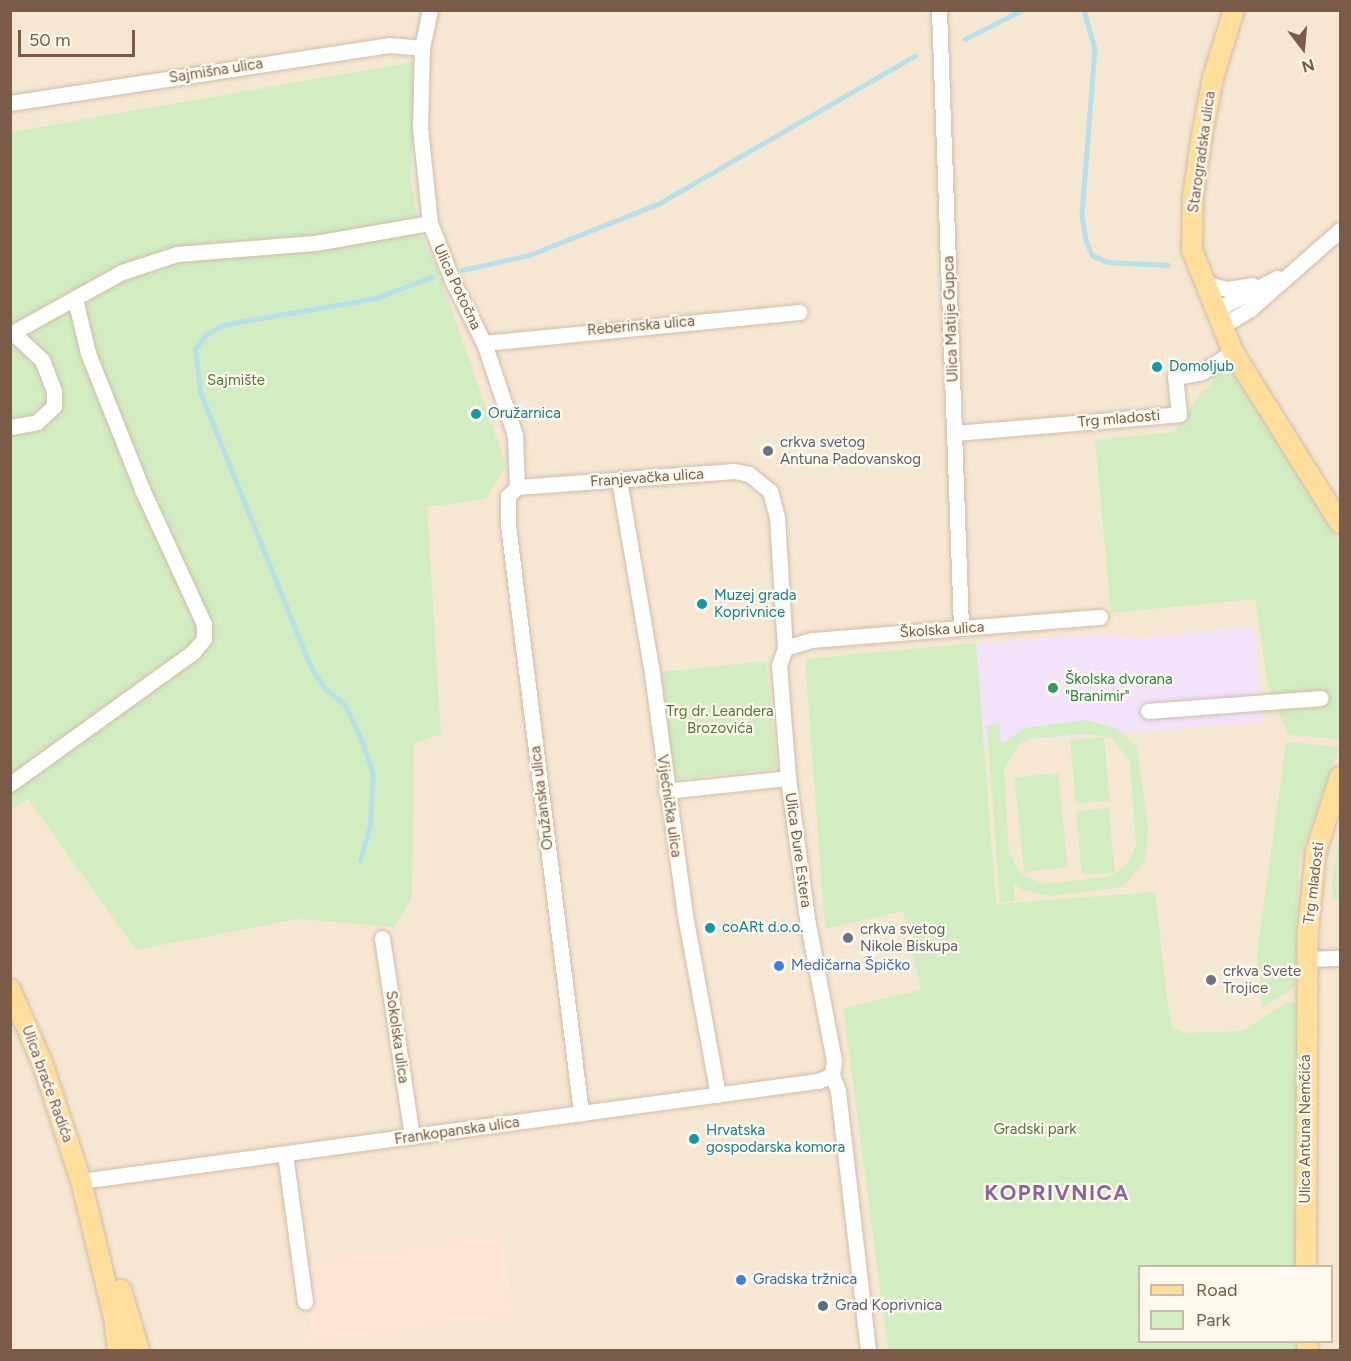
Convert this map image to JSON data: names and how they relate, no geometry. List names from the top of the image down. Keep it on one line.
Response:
{"streets":{"main road":["Starogradska ulica","Trg mladosti","Ulica braće Radića","Ulica Antuna Nemčića"],"street":["Sajmišna ulica","Ulica Potočna","Ulica Matije Gupca","Reberinska ulica","Franjevačka ulica","Školska ulica","Oružanska ulica","Vijećnička ulica","Ulica Đure Estera","Sokolska ulica","Frankopanska ulica"]},"crossings":[["Sajmišna ulica","Ulica Potočna"],["Ulica Potočna","Reberinska ulica"],["Ulica Potočna","Franjevačka ulica"],["Ulica Potočna","Oružanska ulica"],["Ulica Matije Gupca","Trg mladosti"],["Ulica Matije Gupca","Školska ulica"],["Trg mladosti","Ulica Antuna Nemčića"],["Franjevačka ulica","Oružanska ulica"],["Franjevačka ulica","Vijećnička ulica"],["Franjevačka ulica","Ulica Đure Estera"],["Školska ulica","Ulica Đure Estera"],["Oružanska ulica","Frankopanska ulica"],["Vijećnička ulica","Frankopanska ulica"],["Ulica Đure Estera","Frankopanska ulica"],["Sokolska ulica","Frankopanska ulica"],["Ulica braće Radića","Frankopanska ulica"]],"districts":["KOPRIVNICA"],"parks":["Sajmište","Trg dr. Leandera Brozovića","Gradski park"],"places":["Domoljub","Oružarnica","crkva svetog Antuna Padovanskog","Muzej grada Koprivnice","Školska dvorana \"Branimir\"","coARt d.o.o.","crkva svetog Nikole Biskupa","Medičarna Špičko","crkva Svete Trojice","Hrvatska gospodarska komora","Gradska tržnica","Grad Koprivnica"],"legend":["Road","Park"],"scale_bar":"50 m","north":"bottom"}
